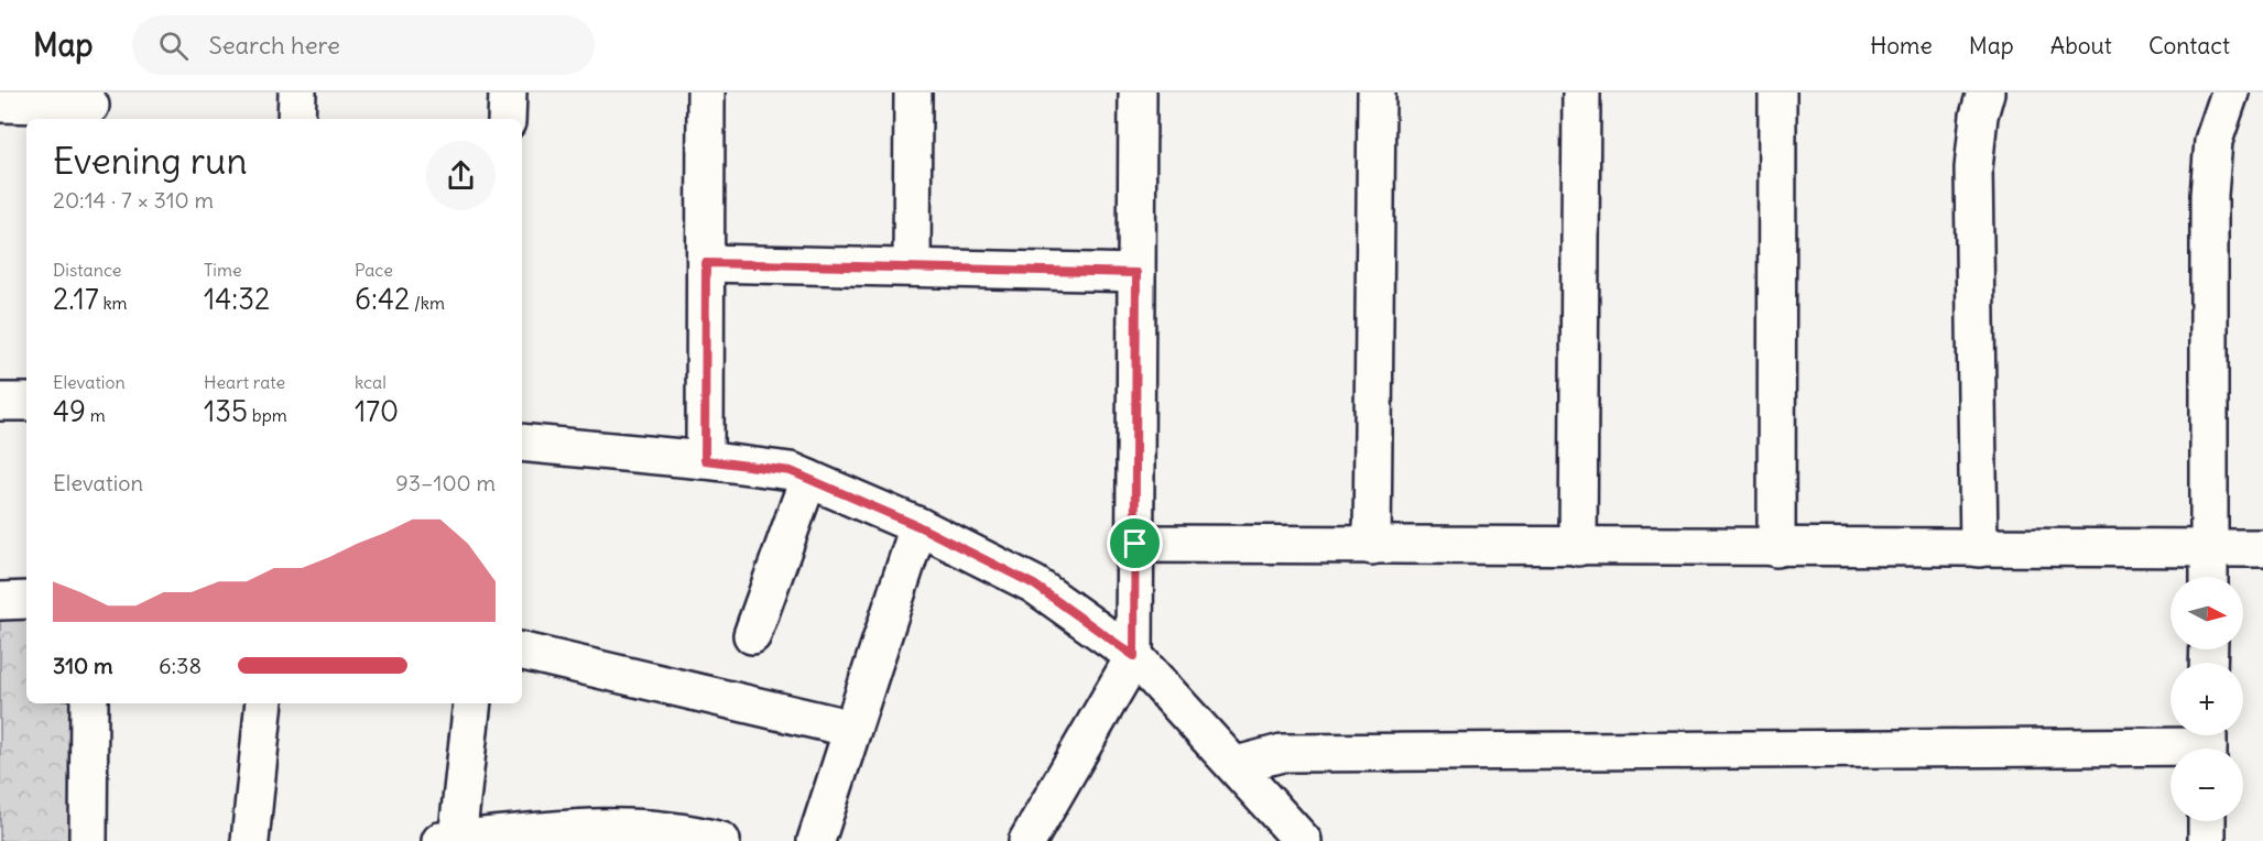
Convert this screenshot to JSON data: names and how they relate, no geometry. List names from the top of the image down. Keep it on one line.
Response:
{"north":"right","page":{"header":"Map","search":"Search here","nav":["Home","Map","About","Contact"],"heading":["Evening run","20:14 · 7 × 310 m"],"stats":[["Distance","2.17 km"],["Time","14:32"],["Pace","6:42 /km"],["Elevation","49 m"],["Heart rate","135 bpm"],["kcal","170"]],"chart":["Elevation","93–100 m"],"map_buttons":["+","−"],"list":[{"name":"310 m","note":"6:38"}]}}
